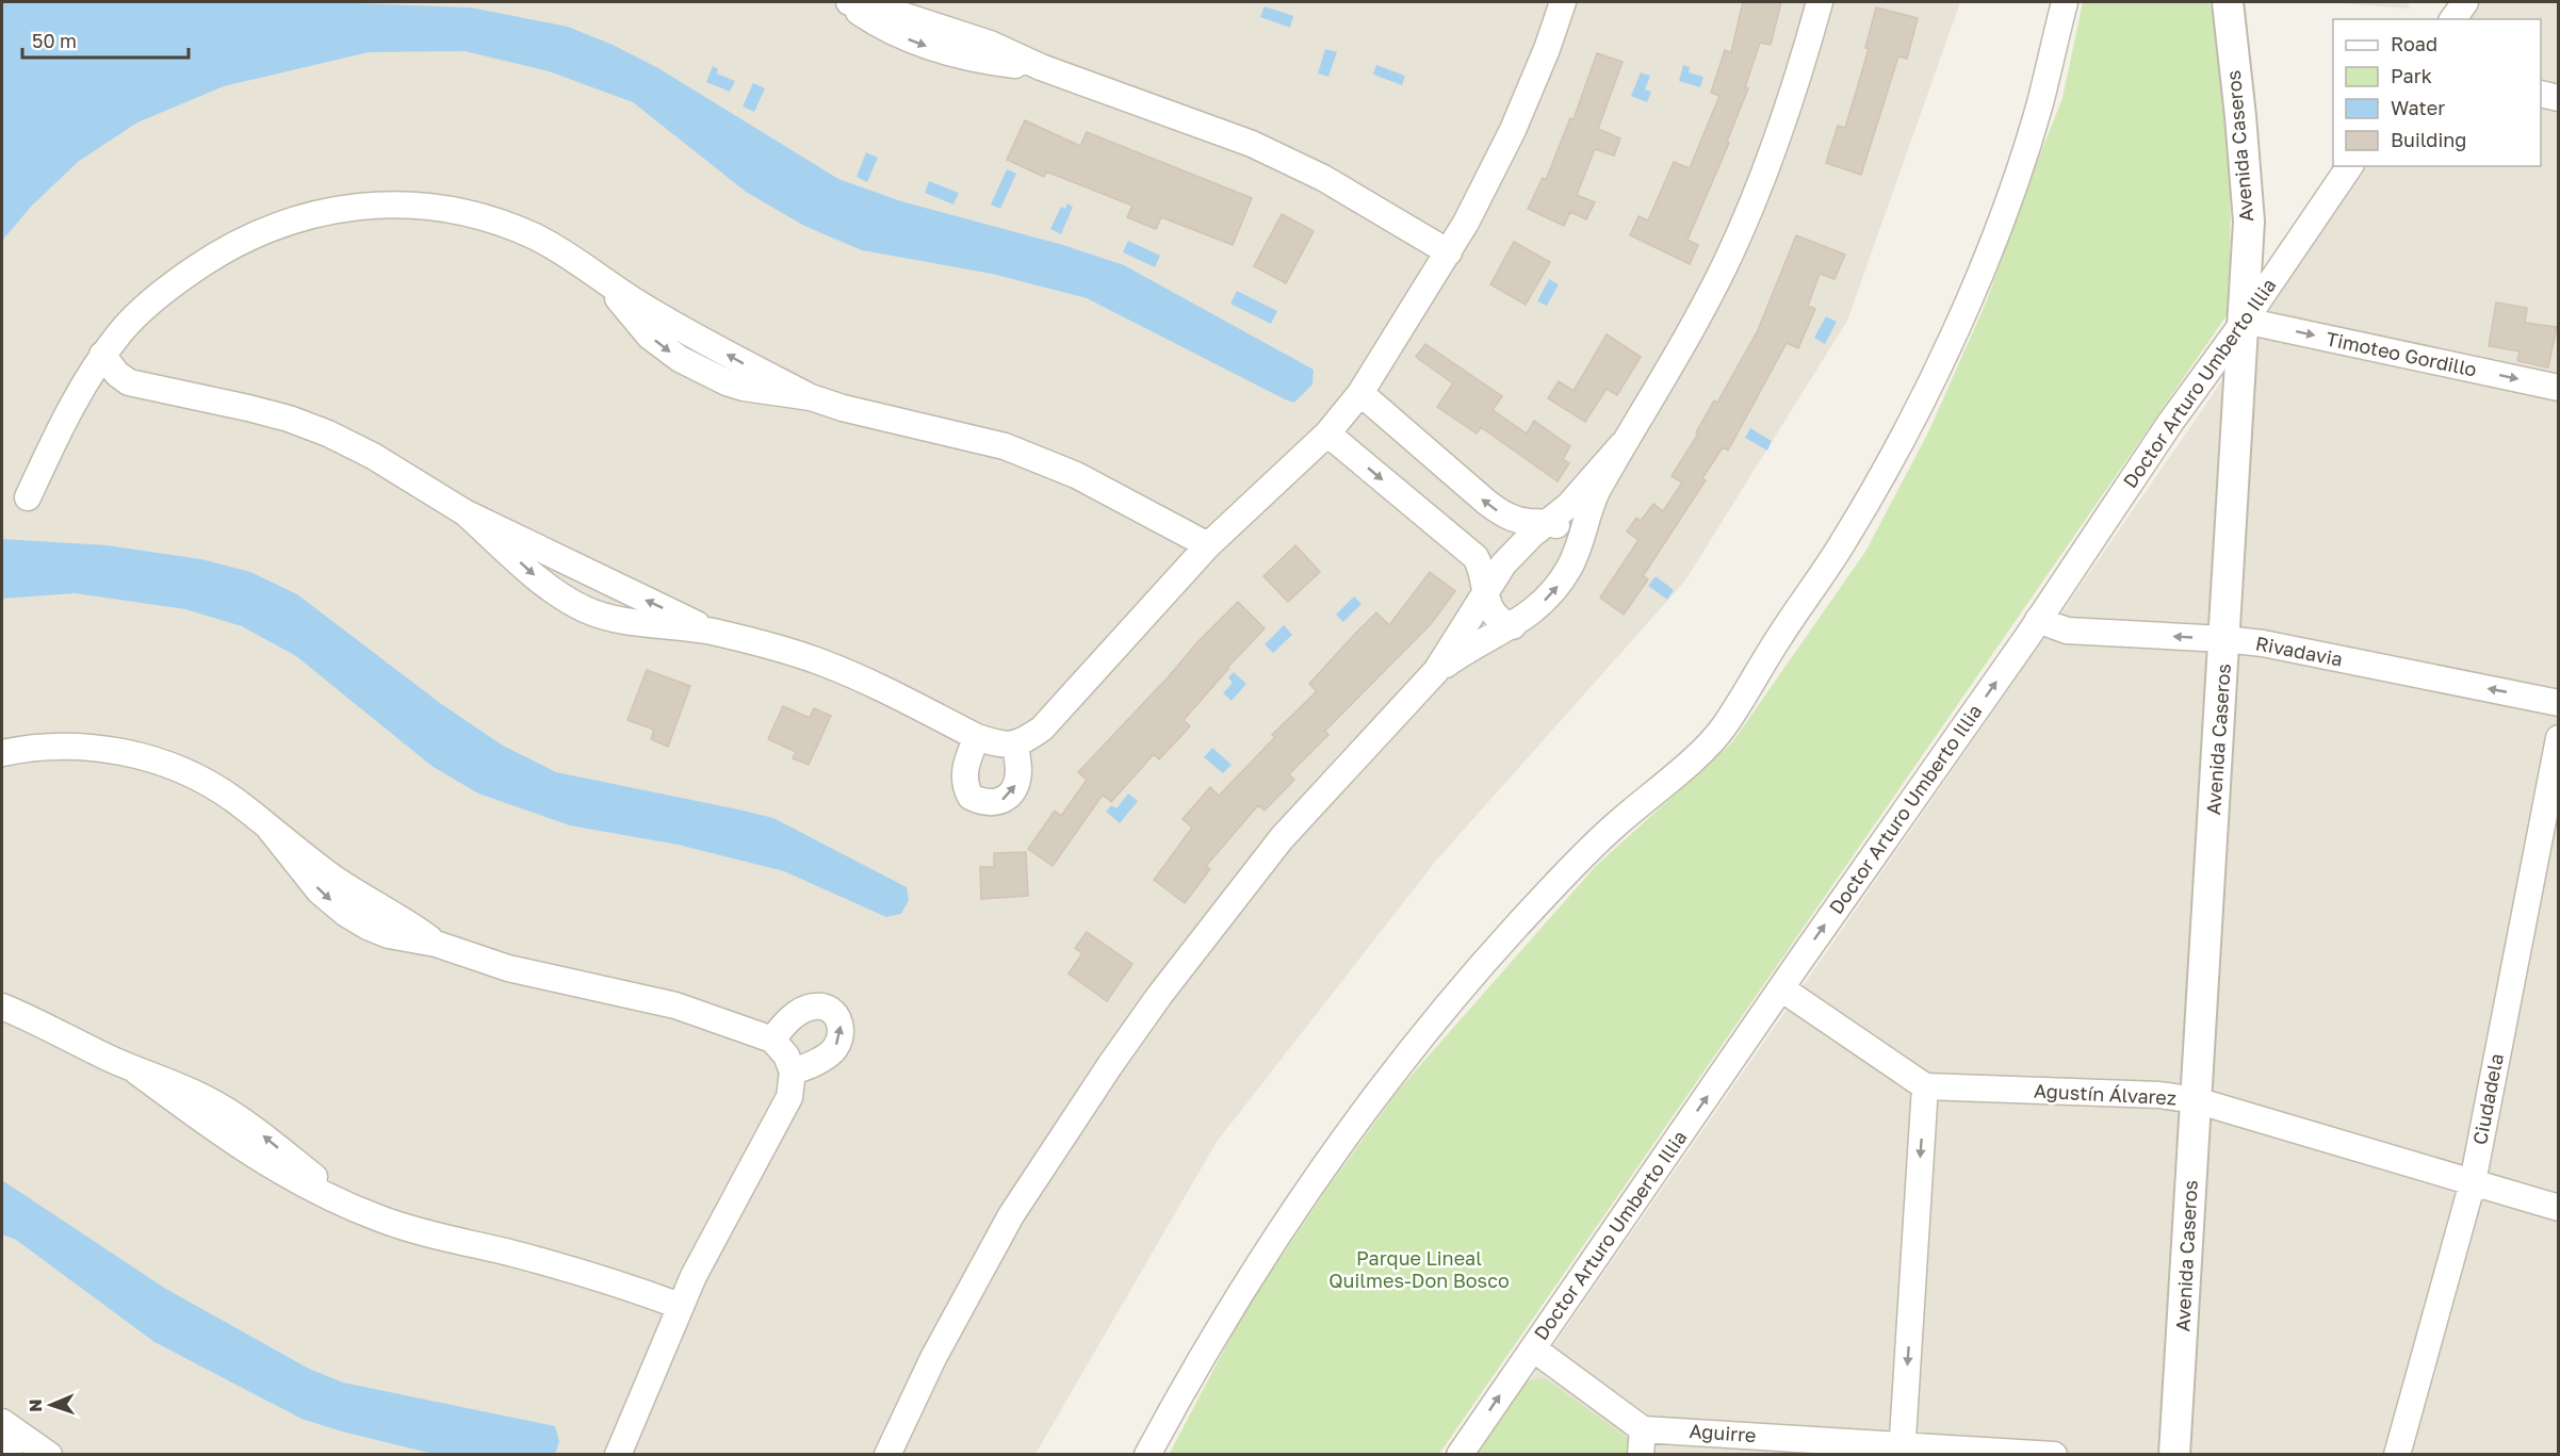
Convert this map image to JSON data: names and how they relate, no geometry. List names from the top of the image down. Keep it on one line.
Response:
{"streets":{"street":["Avenida Caseros","Timoteo Gordillo","Doctor Arturo Umberto Illia","Rivadavia","Agustín Álvarez","Ciudadela","Aguirre"]},"crossings":[["Avenida Caseros","Timoteo Gordillo"],["Avenida Caseros","Doctor Arturo Umberto Illia"],["Avenida Caseros","Rivadavia"],["Avenida Caseros","Agustín Álvarez"],["Timoteo Gordillo","Doctor Arturo Umberto Illia"],["Doctor Arturo Umberto Illia","Rivadavia"],["Doctor Arturo Umberto Illia","Aguirre"],["Agustín Álvarez","Ciudadela"]],"one_way":["Timoteo Gordillo","Rivadavia"],"parks":["Parque Lineal Quilmes-Don Bosco"],"legend":["Road","Park","Water","Building"],"scale_bar":"50 m","north":"left"}
